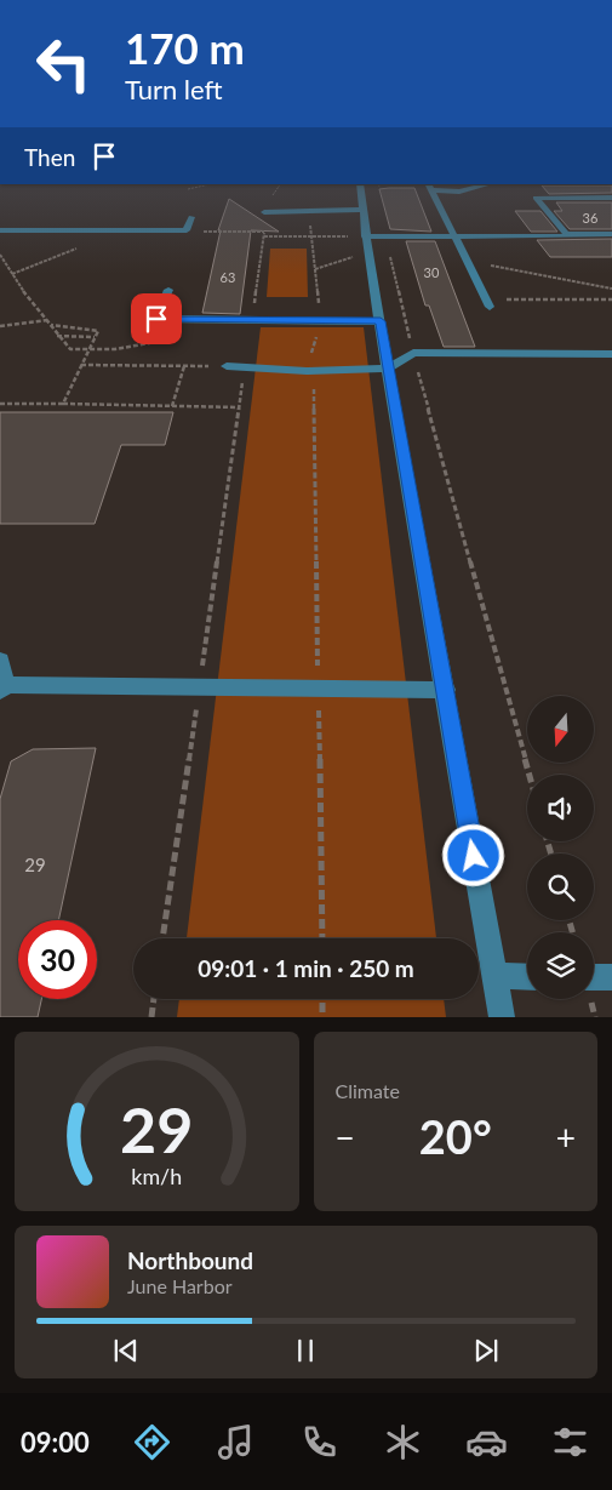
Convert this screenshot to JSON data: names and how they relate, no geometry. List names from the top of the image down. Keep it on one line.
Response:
{"house_numbers":["36","30","63","29"],"north":"bottom","page":{"turn":["170 m","Turn left"],"then":"Then","limit":"30","trip":"09:01 · 1 min · 250 m","tile":"Climate","heat":["−","20°","+"],"song":["Northbound","June Harbor"],"tabs":"09:00","gauge":["29","km/h"]}}
